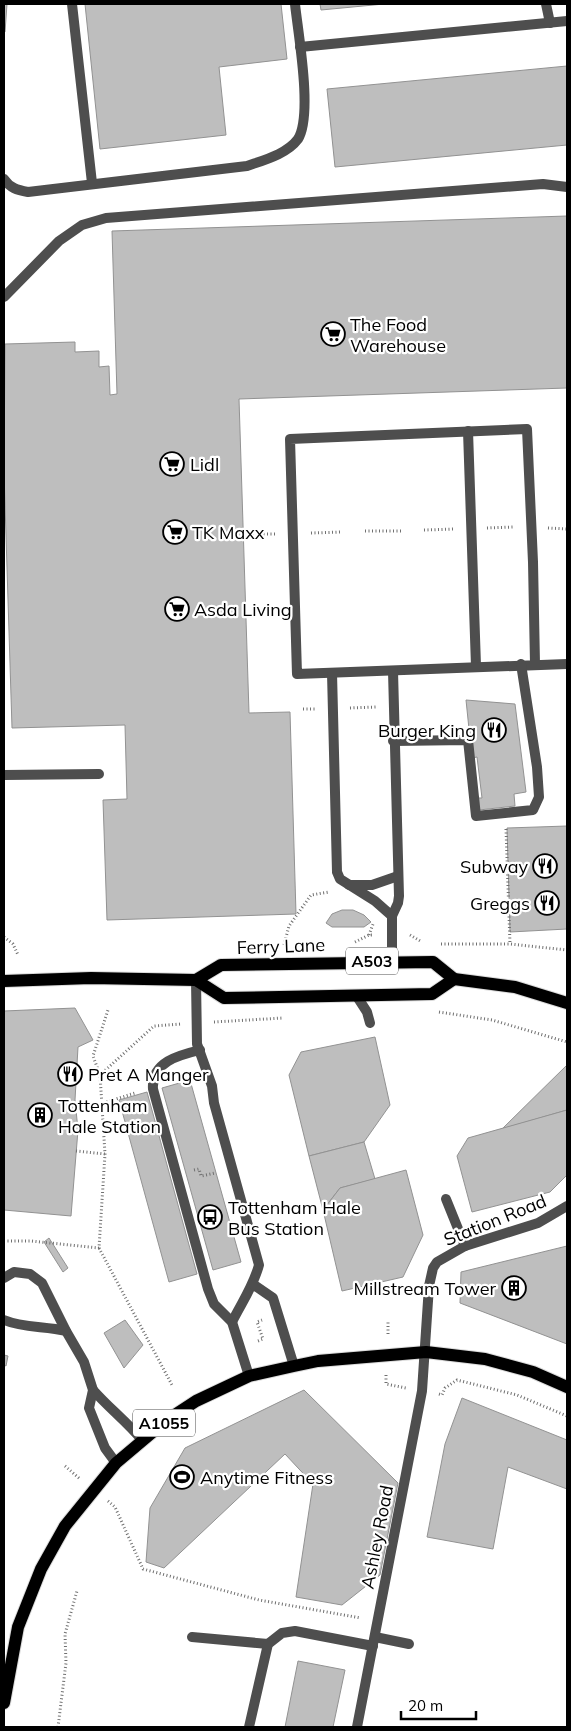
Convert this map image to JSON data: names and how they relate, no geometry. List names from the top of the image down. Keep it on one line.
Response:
{"streets":{"main road":["Ferry Lane","A503","A1055"],"street":["Station Road","Ashley Road"]},"crossings":[["Ferry Lane","A503"],["Station Road","A1055"],["Station Road","Ashley Road"],["A1055","Ashley Road"]],"places":{"supermarket":["The Food Warehouse","Lidl","TK Maxx","Asda Living"],"restaurant":["Burger King","Subway","Greggs","Pret A Manger"],"building":["Tottenham Hale Station","Millstream Tower"],"bus stop":["Tottenham Hale Bus Station"],"sports":["Anytime Fitness"]},"scale_bar":"20 m"}
